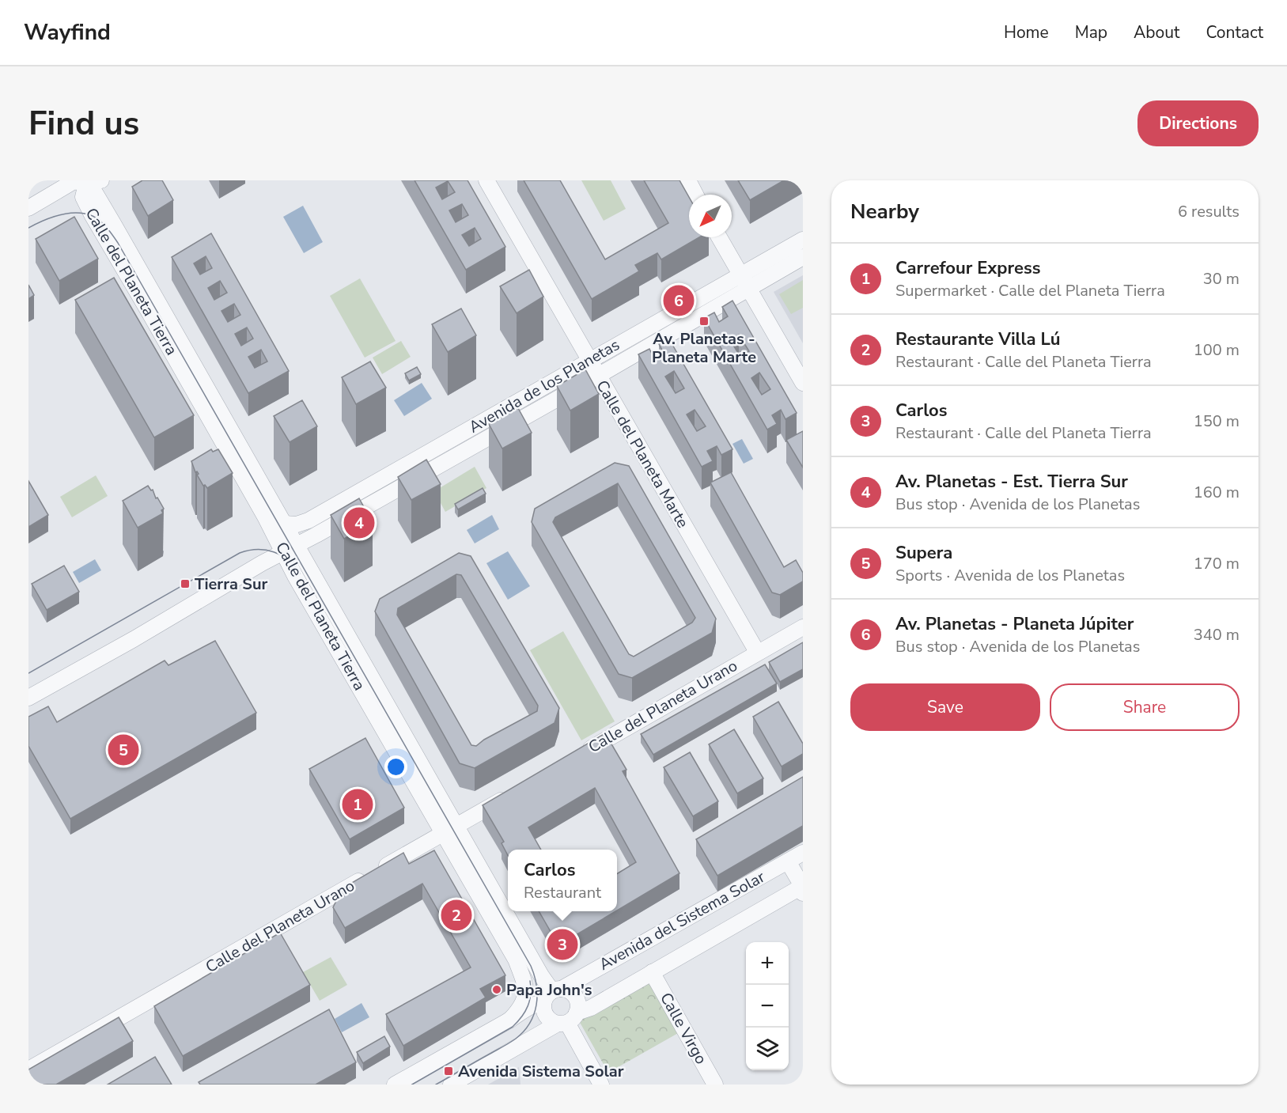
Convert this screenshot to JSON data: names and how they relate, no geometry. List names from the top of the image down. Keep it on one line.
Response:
{"streets":{"street":["Calle del Planeta Tierra","Avenida de los Planetas","Calle del Planeta Marte","Calle del Planeta Urano","Avenida del Sistema Solar","Calle Virgo"]},"crossings":[["Calle del Planeta Tierra","Avenida de los Planetas"],["Calle del Planeta Tierra","Calle del Planeta Urano"],["Calle del Planeta Tierra","Avenida del Sistema Solar"],["Avenida de los Planetas","Calle del Planeta Marte"],["Calle del Planeta Marte","Calle del Planeta Urano"],["Avenida del Sistema Solar","Calle Virgo"]],"places":{"transit":["Av. Planetas - Planeta Marte","Tierra Sur","Avenida Sistema Solar"],"other":["Papa John's"]},"north":"bottom left","page":{"header":"Wayfind","nav":["Home","Map","About","Contact"],"buttons":["Directions",["Save","Share"]],"title":"Find us","heading":["Nearby","6 results"],"list":[{"mark":"1","name":"Carrefour Express","note":"Supermarket · Calle del Planeta Tierra","value":"30 m"},{"mark":"2","name":"Restaurante Villa Lú","note":"Restaurant · Calle del Planeta Tierra","value":"100 m"},{"mark":"3","name":"Carlos","note":"Restaurant · Calle del Planeta Tierra","value":"150 m"},{"mark":"4","name":"Av. Planetas - Est. Tierra Sur","note":"Bus stop · Avenida de los Planetas","value":"160 m"},{"mark":"5","name":"Supera","note":"Sports · Avenida de los Planetas","value":"170 m"},{"mark":"6","name":"Av. Planetas - Planeta Júpiter","note":"Bus stop · Avenida de los Planetas","value":"340 m"}],"pins":["6","4","5","1","2","3"],"popup":["Carlos","Restaurant"],"map_buttons":["+","−"]}}
